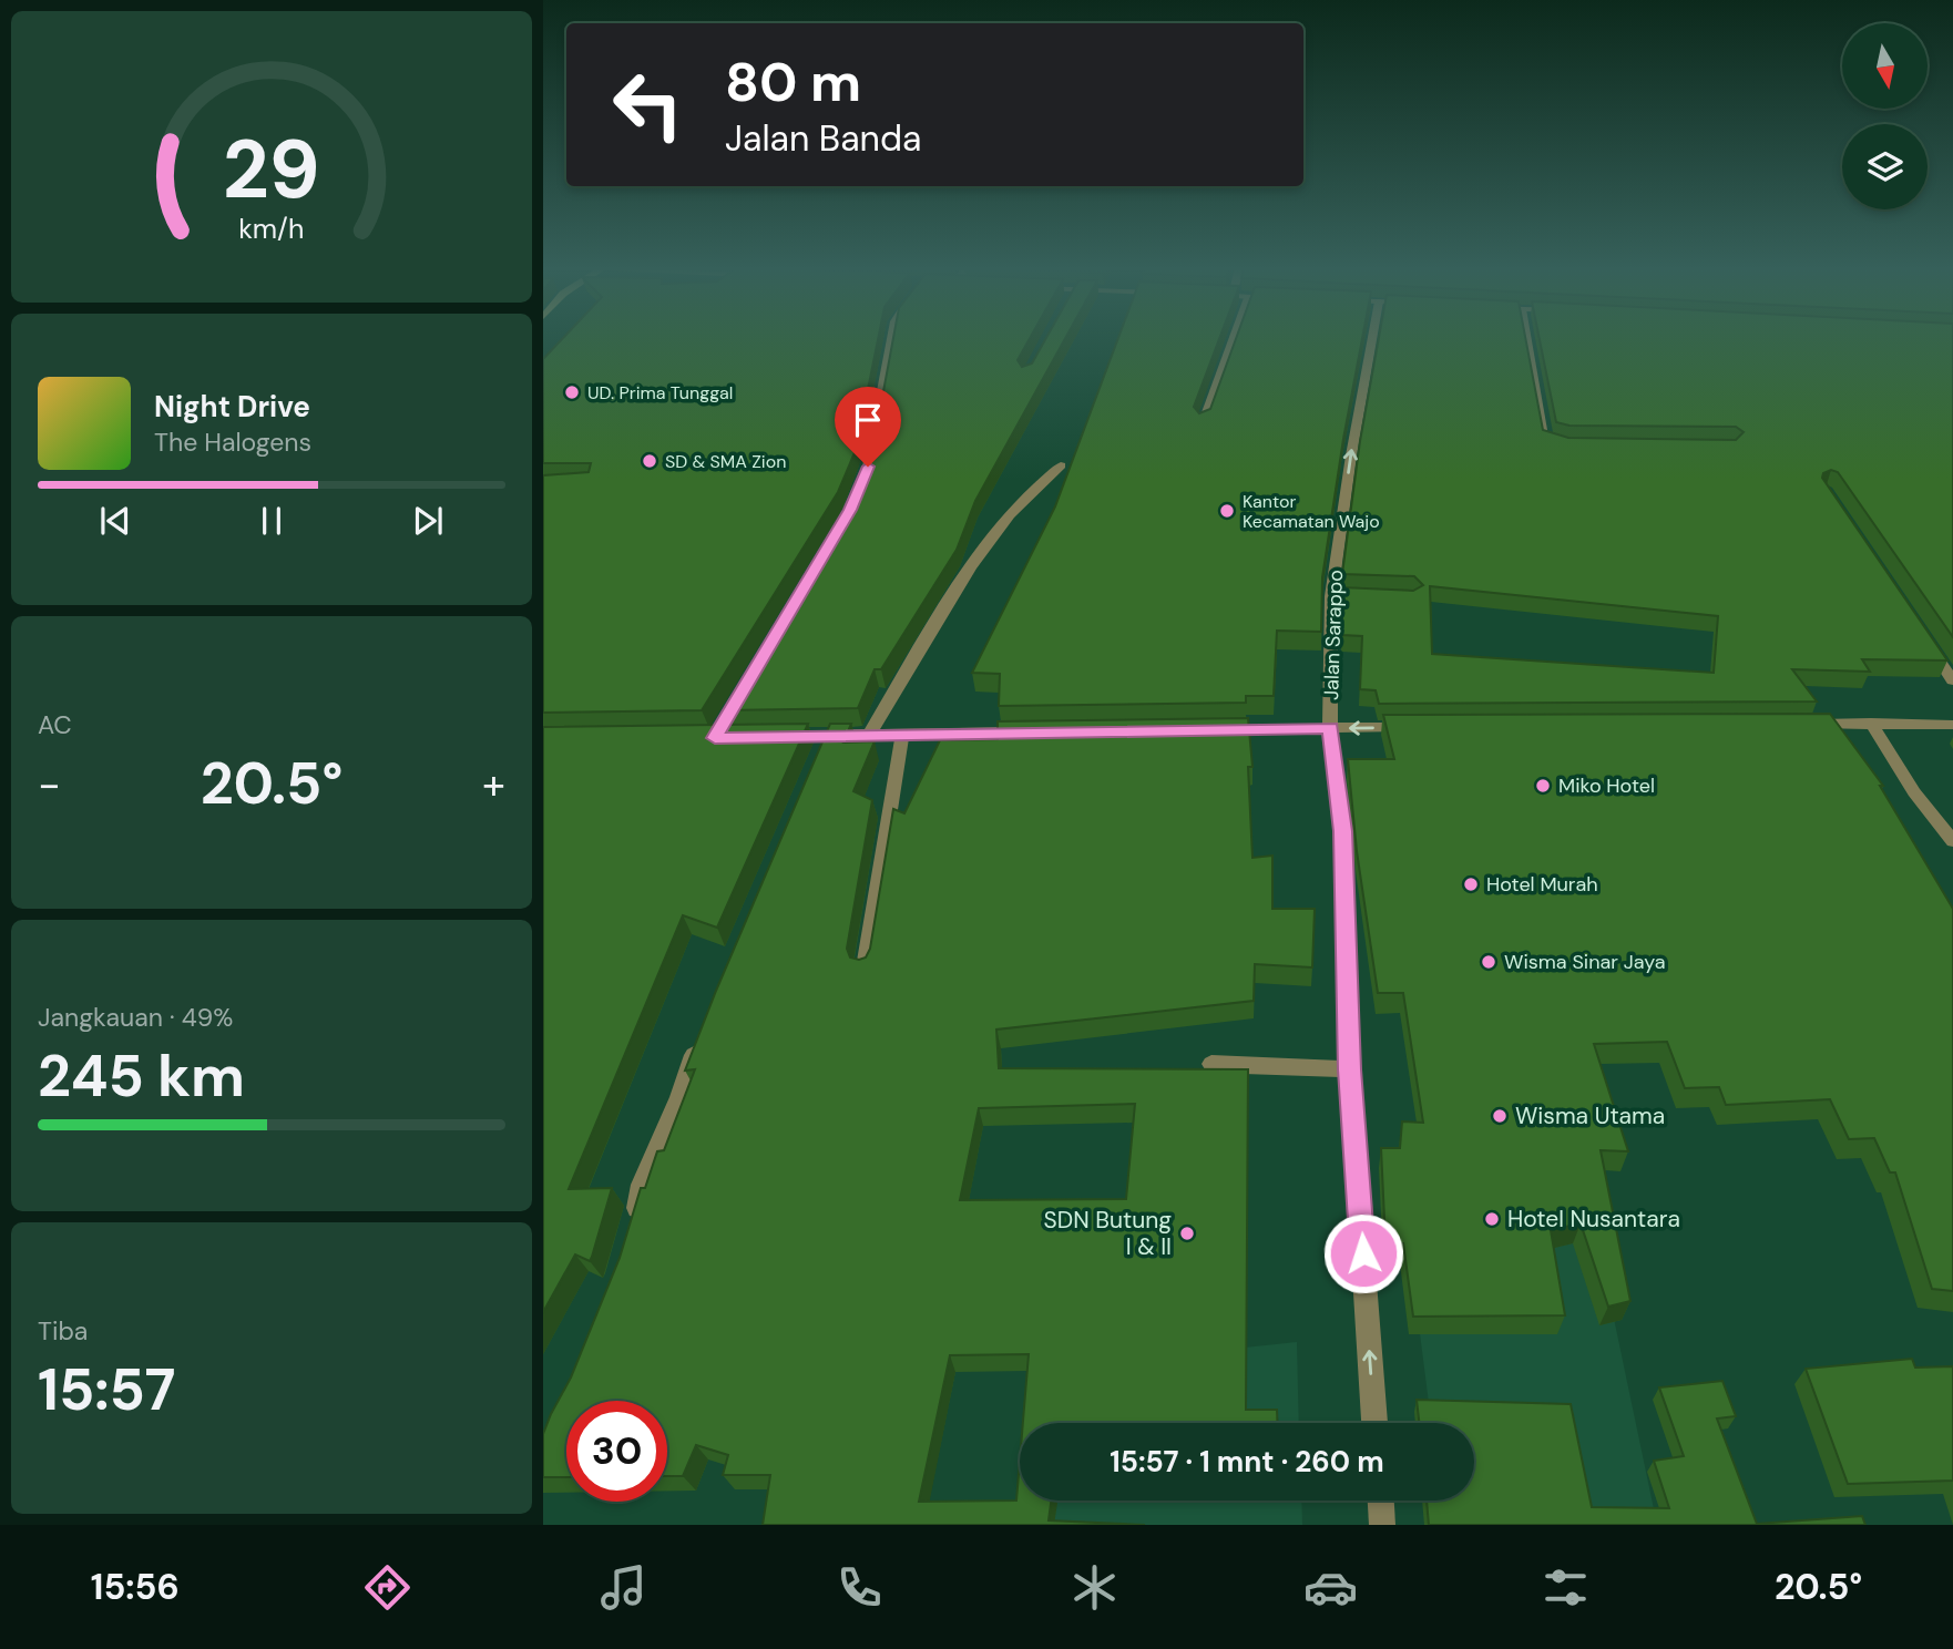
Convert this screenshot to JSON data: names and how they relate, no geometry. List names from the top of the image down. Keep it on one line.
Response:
{"streets":{"street":["Jalan Sarappo"]},"one_way":["Jalan Sarappo"],"places":["UD. Prima Tunggal","SD & SMA Zion","Kantor Kecamatan Wajo","Miko Hotel","Hotel Murah","Wisma Sinar Jaya","Wisma Utama","Hotel Nusantara","SDN Butung I & II"],"north":"bottom","page":{"turn":["80 m","Jalan Banda"],"song":["Night Drive","The Halogens"],"tile":["AC",["Jangkauan · 49%","245 km"],["Tiba","15:57"]],"heat":["−","20.5°","+"],"limit":"30","trip":"15:57 · 1 mnt · 260 m","tabs":["15:56","20.5°"],"gauge":["29","km/h"]}}
